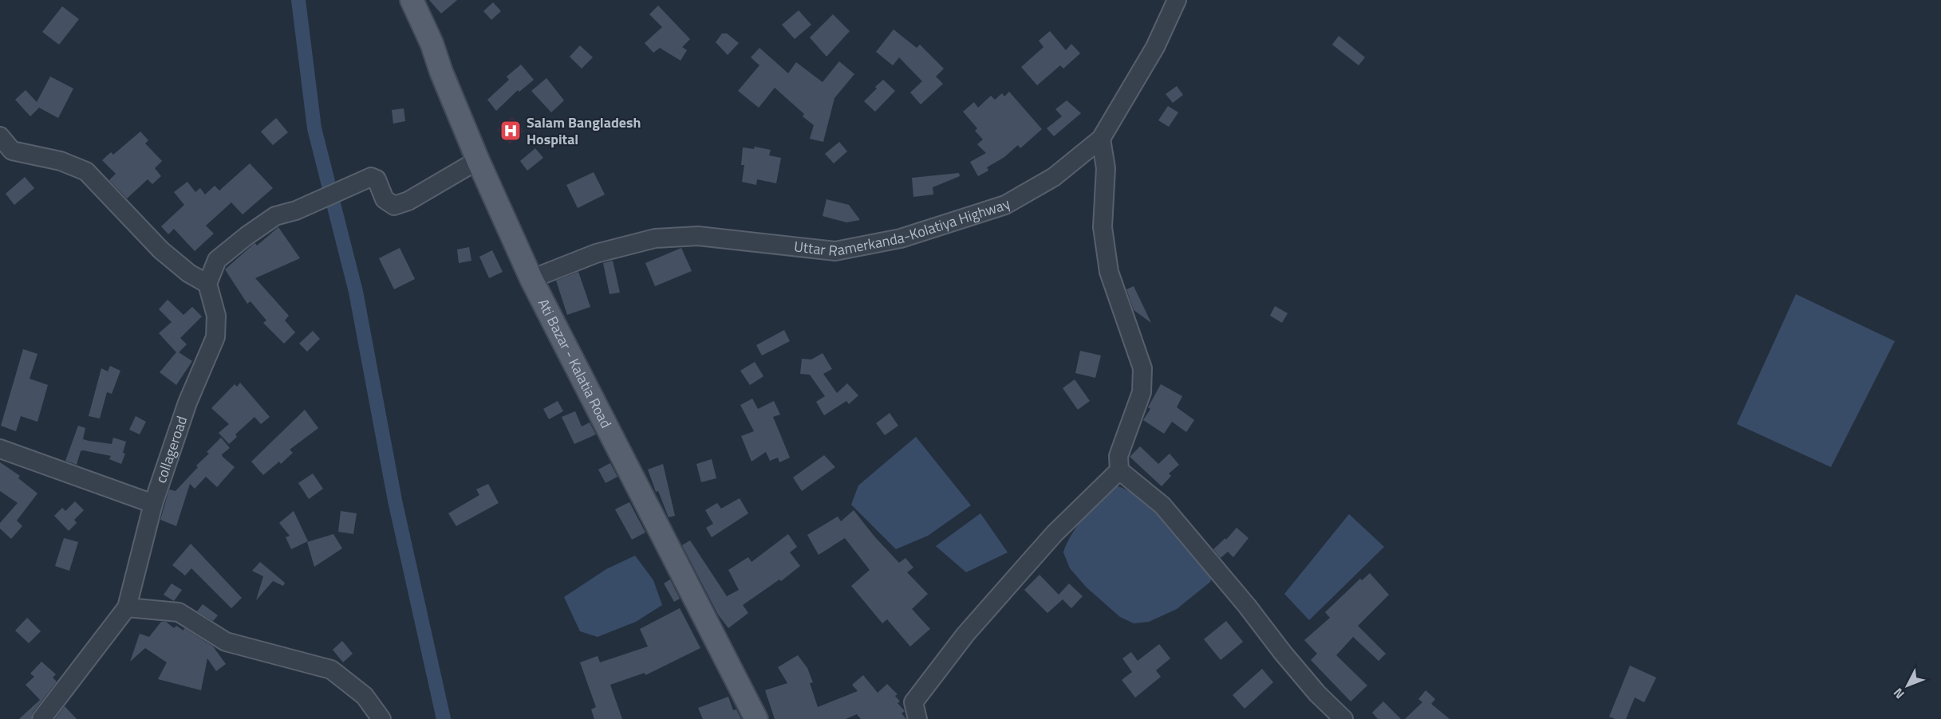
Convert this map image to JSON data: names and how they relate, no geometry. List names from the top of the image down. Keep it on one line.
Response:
{"streets":{"main road":["Ati Bazar - Kalatia Road"],"street":["Uttar Ramerkanda-Kolatiya Highway","collageroad"]},"crossings":[["Uttar Ramerkanda-Kolatiya Highway","Ati Bazar - Kalatia Road"]],"places":{"hospital":["Salam Bangladesh Hospital"]},"north":"bottom left"}
